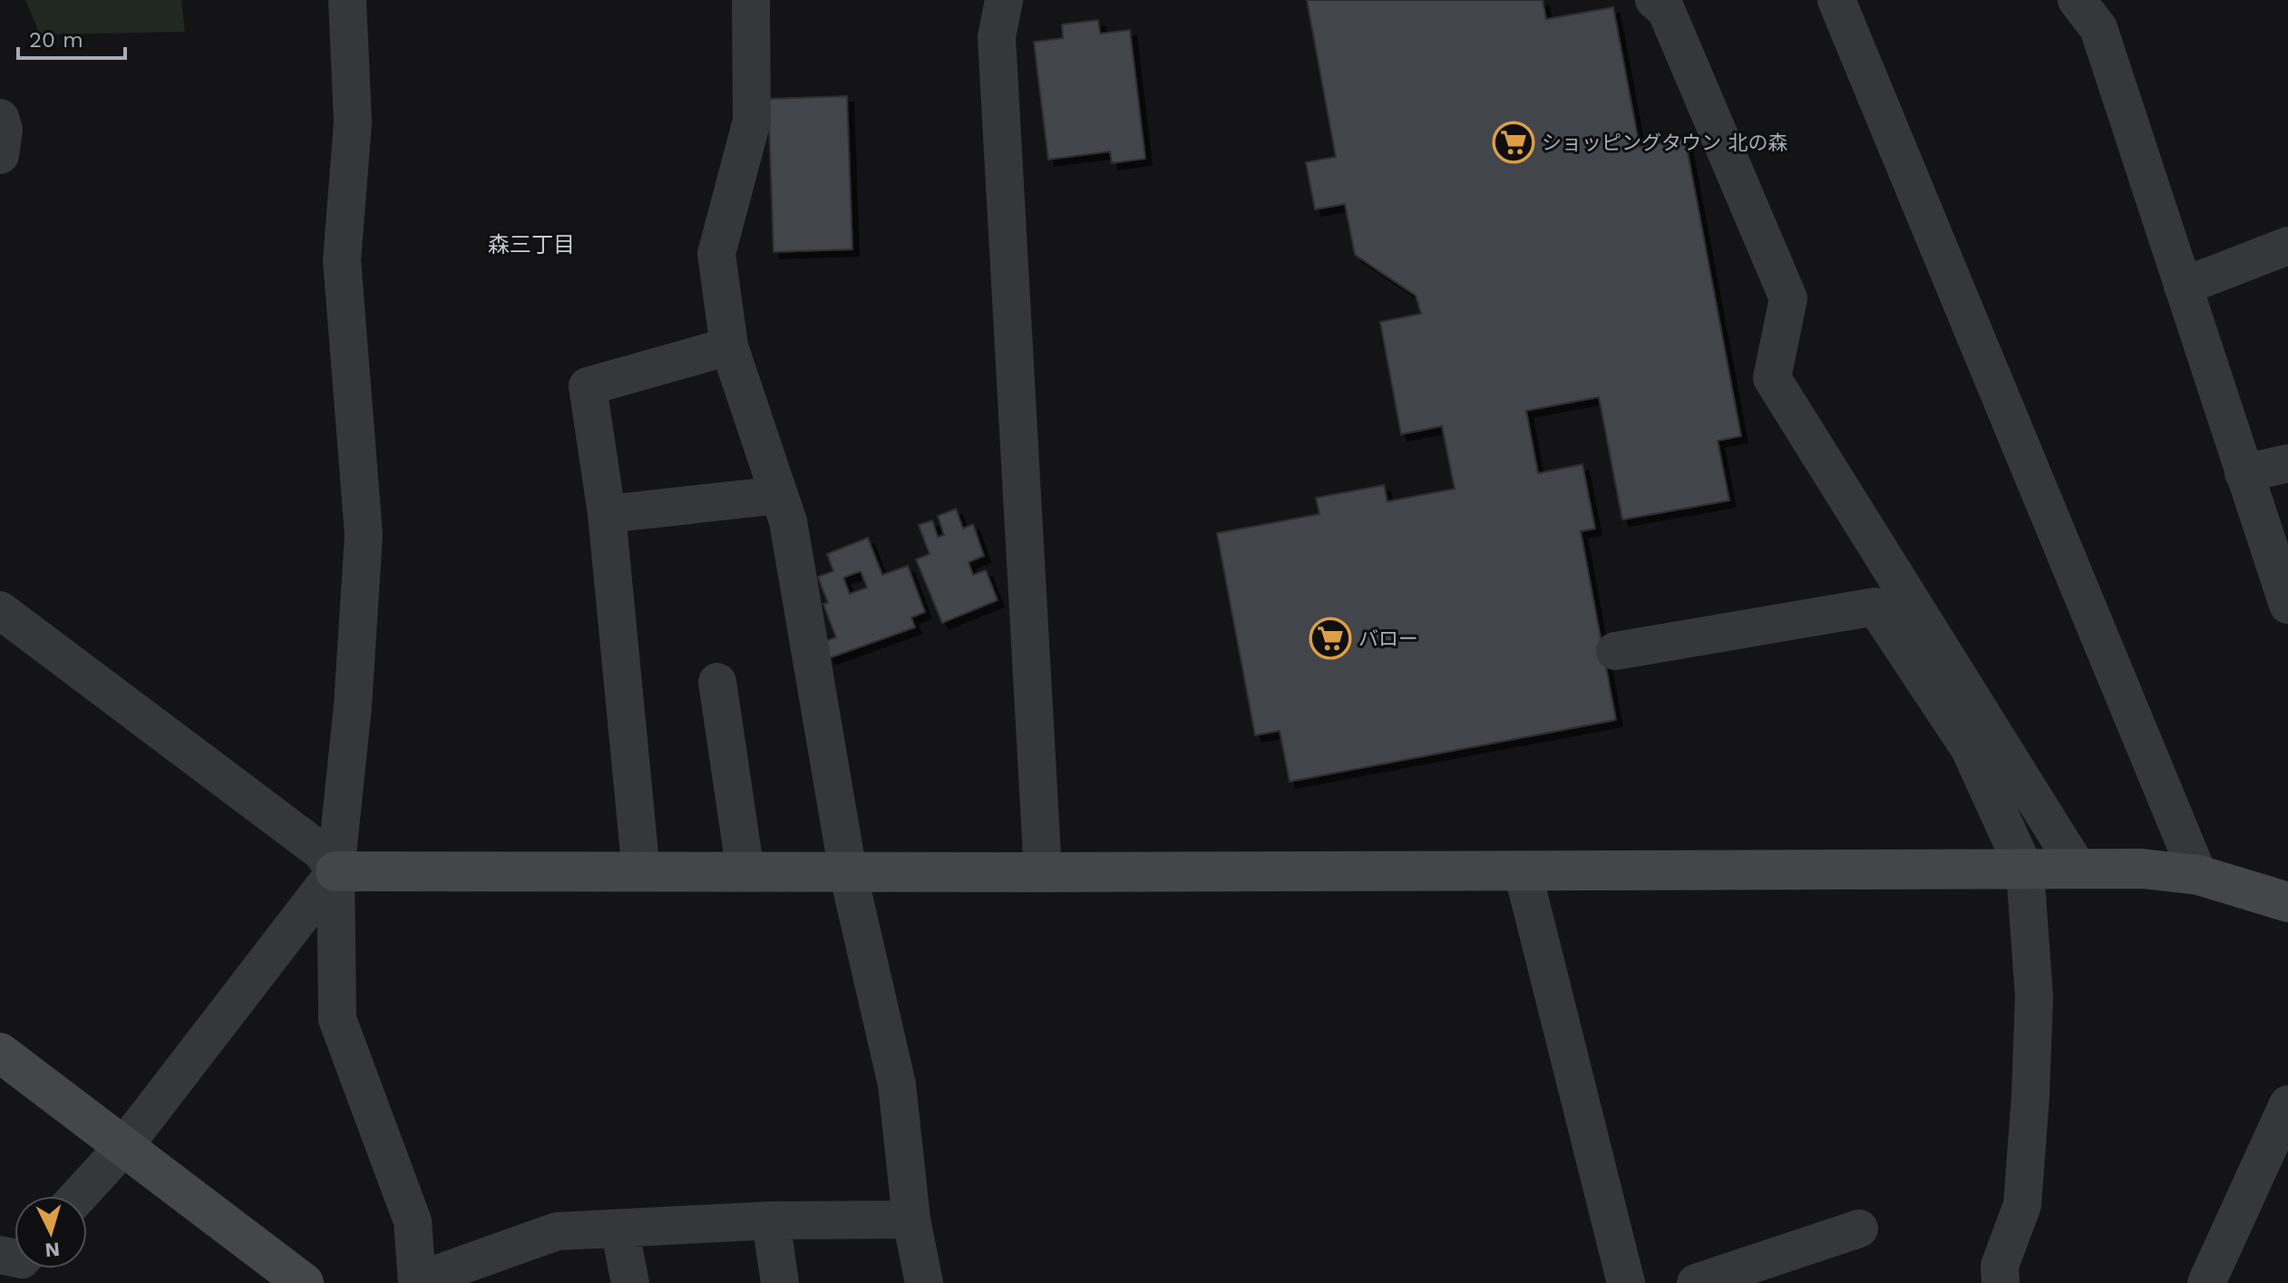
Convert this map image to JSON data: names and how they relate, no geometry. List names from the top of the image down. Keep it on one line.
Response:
{"districts":["森三丁目"],"places":{"supermarket":["ショッピングタウン 北の森","バロー"]},"scale_bar":"20 m","north":"bottom"}
